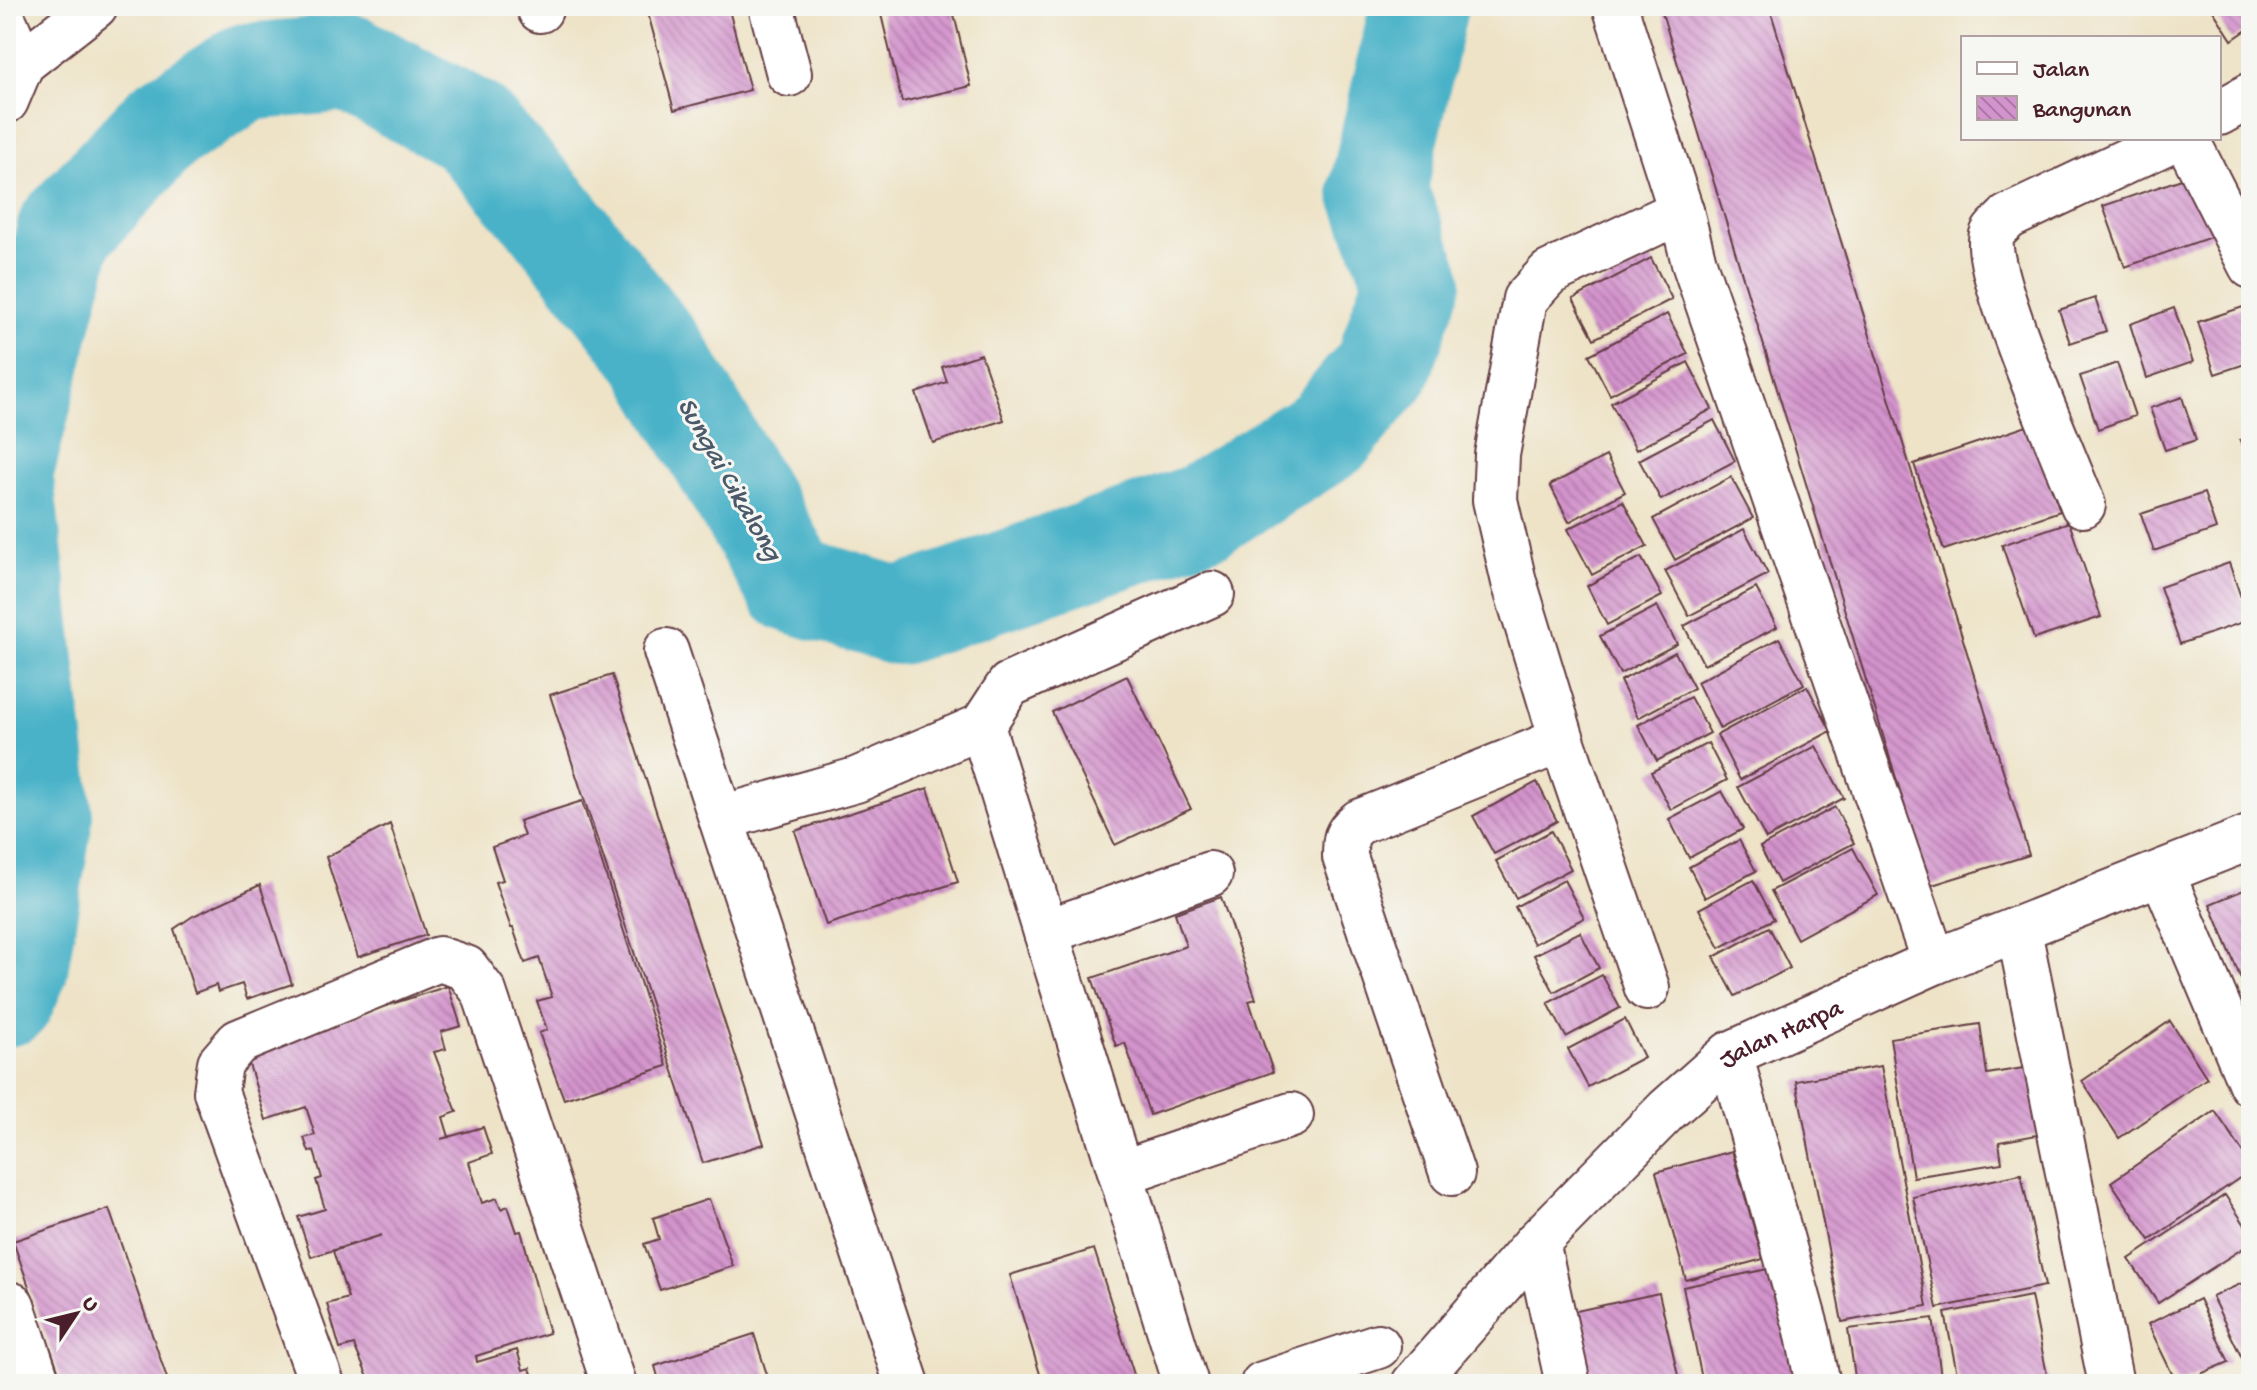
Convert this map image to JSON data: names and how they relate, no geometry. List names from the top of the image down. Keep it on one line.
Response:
{"streets":{"street":["Jalan Harpa"]},"water":["Sungai Cikalong"],"legend":["Jalan","Bangunan"],"north":"top right"}
